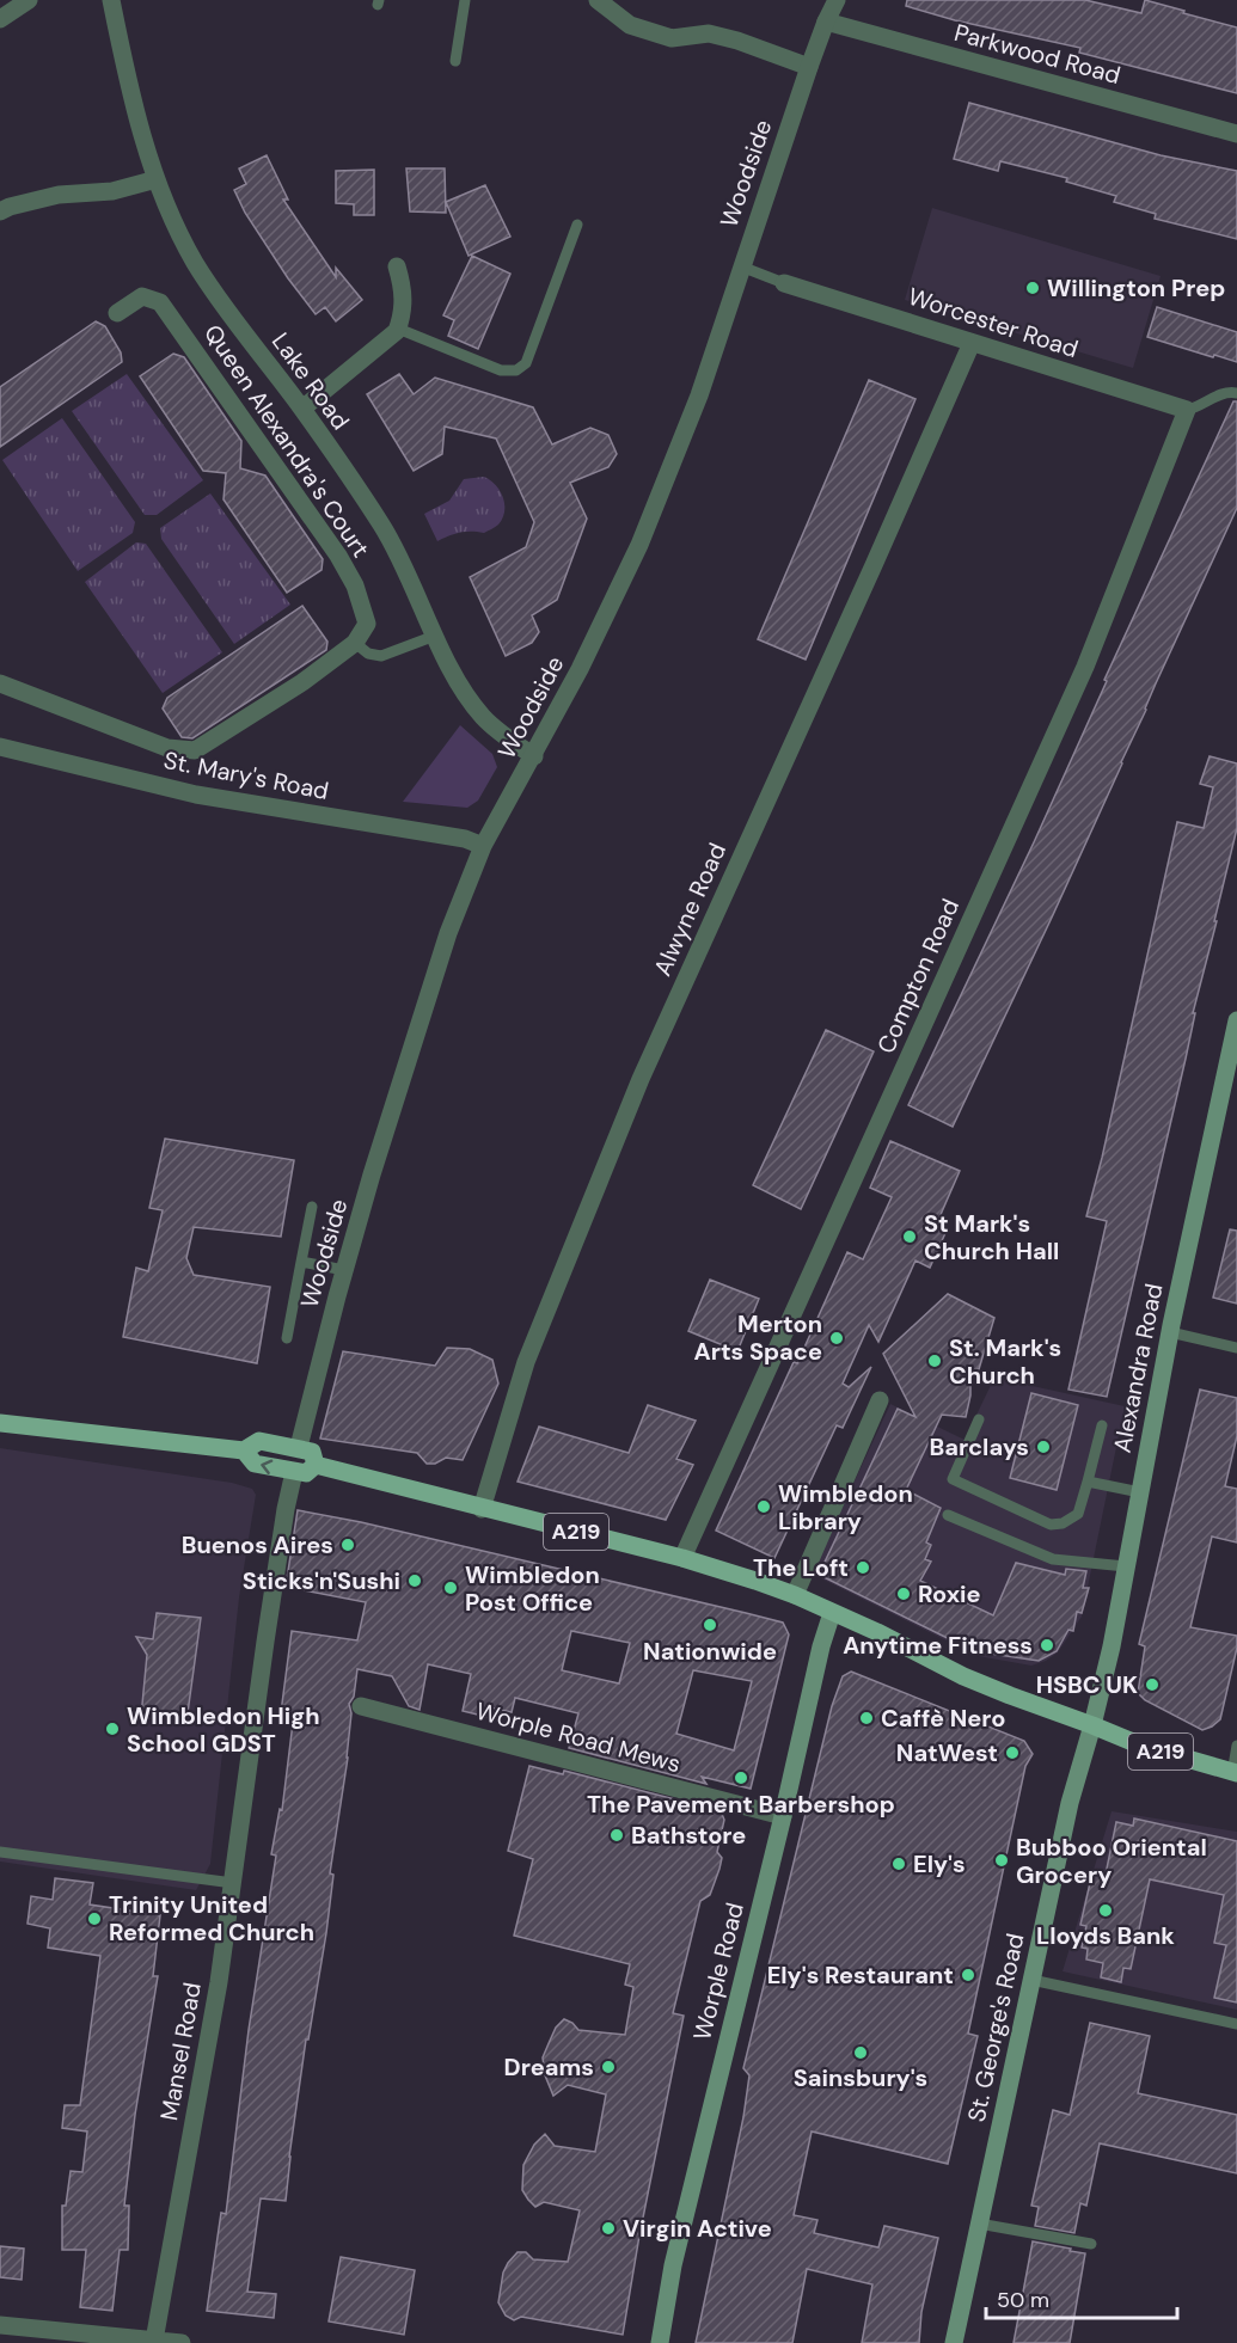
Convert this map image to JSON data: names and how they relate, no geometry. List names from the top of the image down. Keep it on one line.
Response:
{"streets":{"main road":["Alexandra Road","A219","Worple Road","St. George's Road"],"street":["Parkwood Road","Woodside","Worcester Road","Lake Road","Queen Alexandra's Court","St. Mary's Road","Alwyne Road","Compton Road","Worple Road Mews","Mansel Road"]},"crossings":[["Parkwood Road","Woodside"],["Woodside","Lake Road"],["Woodside","St. Mary's Road"],["Worcester Road","Alwyne Road"],["Worcester Road","Compton Road"],["Alwyne Road","A219"],["Compton Road","A219"],["Alexandra Road","A219"],["Alexandra Road","St. George's Road"],["A219","Worple Road"],["A219","St. George's Road"],["Worple Road Mews","Worple Road"]],"places":["Willington Prep","St Mark's Church Hall","Merton Arts Space","St. Mark's Church","Barclays","Wimbledon Library","Buenos Aires","The Loft","Sticks'n'Sushi","Wimbledon Post Office","Roxie","Nationwide","Anytime Fitness","HSBC UK","Caffè Nero","Wimbledon High School GDST","NatWest","The Pavement Barbershop","Bathstore","Bubboo Oriental Grocery","Ely's","Lloyds Bank","Trinity United Reformed Church","Ely's Restaurant","Sainsbury's","Dreams","Virgin Active"],"scale_bar":"50 m"}
